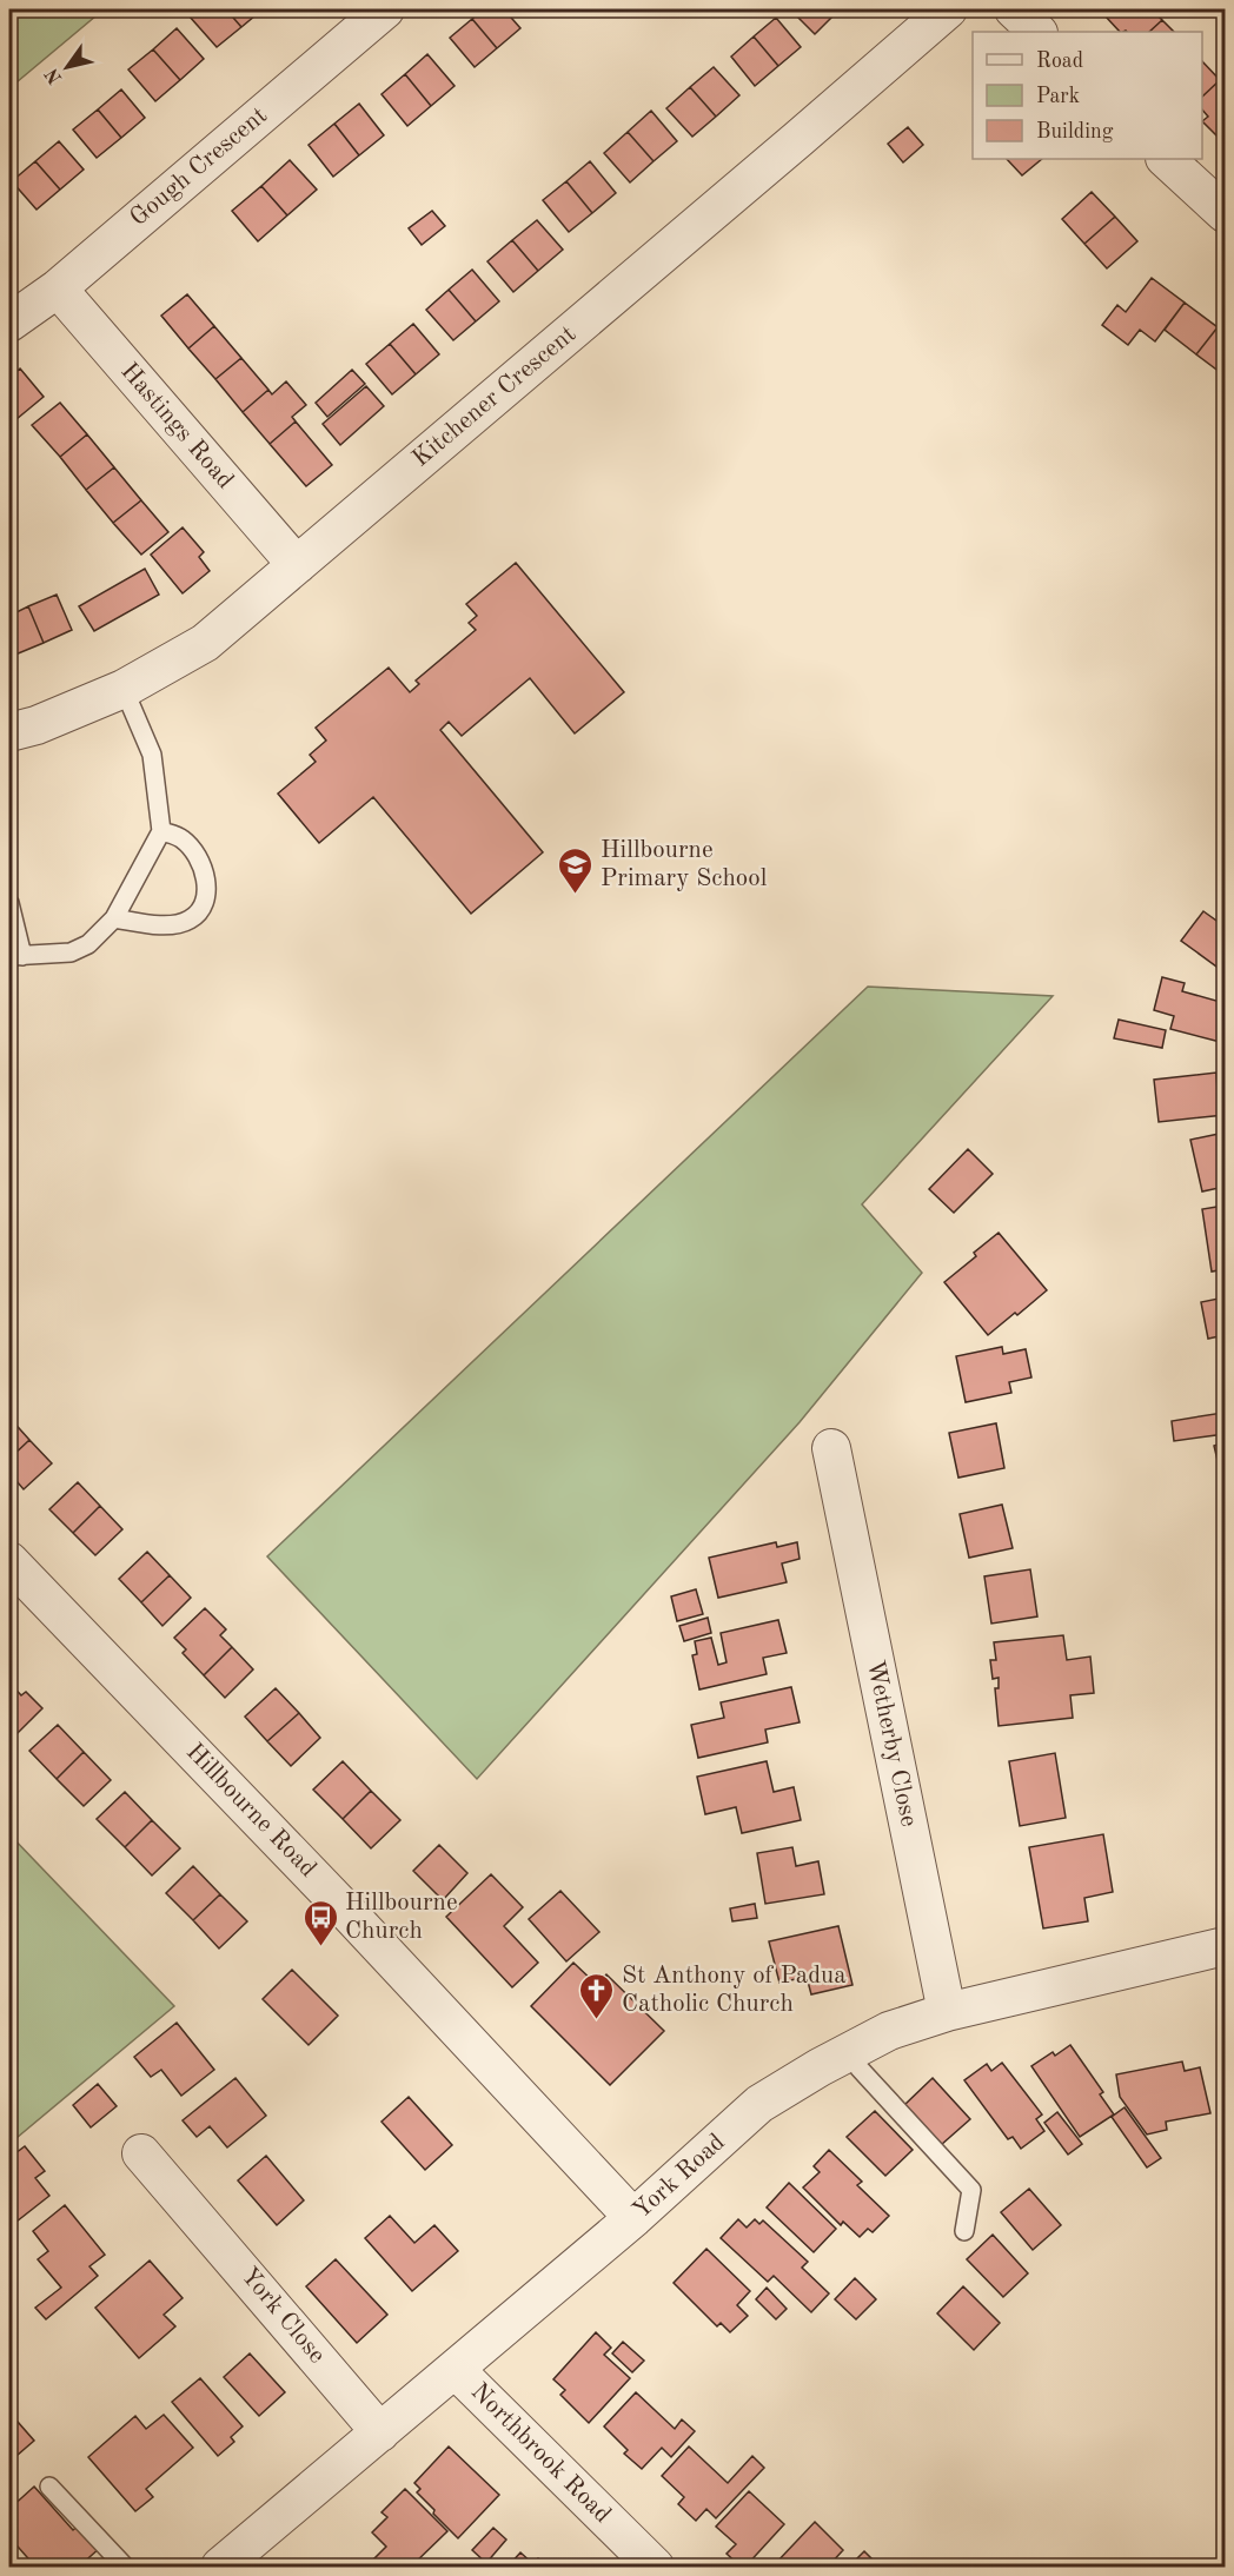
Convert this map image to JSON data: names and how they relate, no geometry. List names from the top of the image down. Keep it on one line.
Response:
{"streets":{"street":["Gough Crescent","Kitchener Crescent","Hastings Road","Wetherby Close","Hillbourne Road","York Road","York Close","Northbrook Road"]},"crossings":[["Gough Crescent","Hastings Road"],["Kitchener Crescent","Hastings Road"],["Wetherby Close","York Road"],["Hillbourne Road","York Road"],["York Road","York Close"],["York Road","Northbrook Road"]],"places":{"school or university":["Hillbourne Primary School"],"bus stop":["Hillbourne Church"],"church":["St Anthony of Padua Catholic Church"]},"legend":["Road","Park","Building"],"north":"bottom left"}
